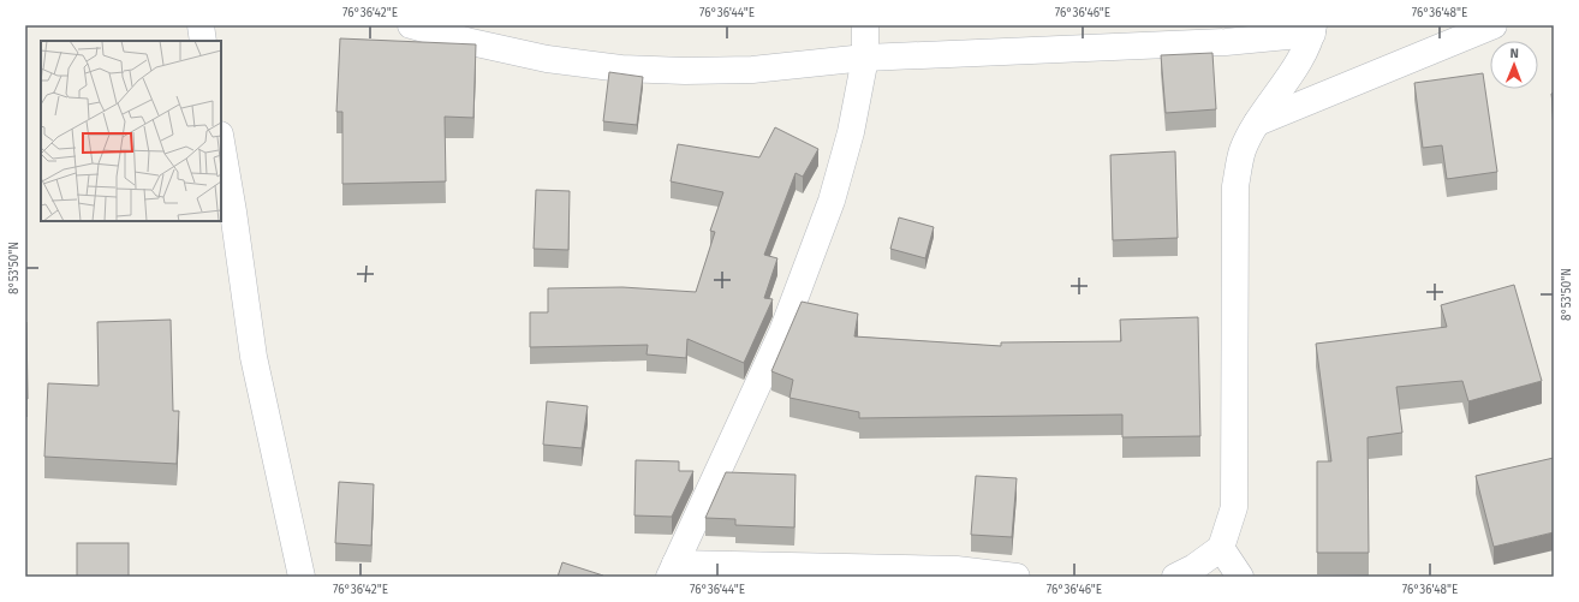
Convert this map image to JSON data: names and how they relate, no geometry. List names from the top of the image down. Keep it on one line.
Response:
{"north":"top","coordinates":["76°36'42\"E","76°36'44\"E","76°36'46\"E","76°36'48\"E","8°53'50\"N"]}
